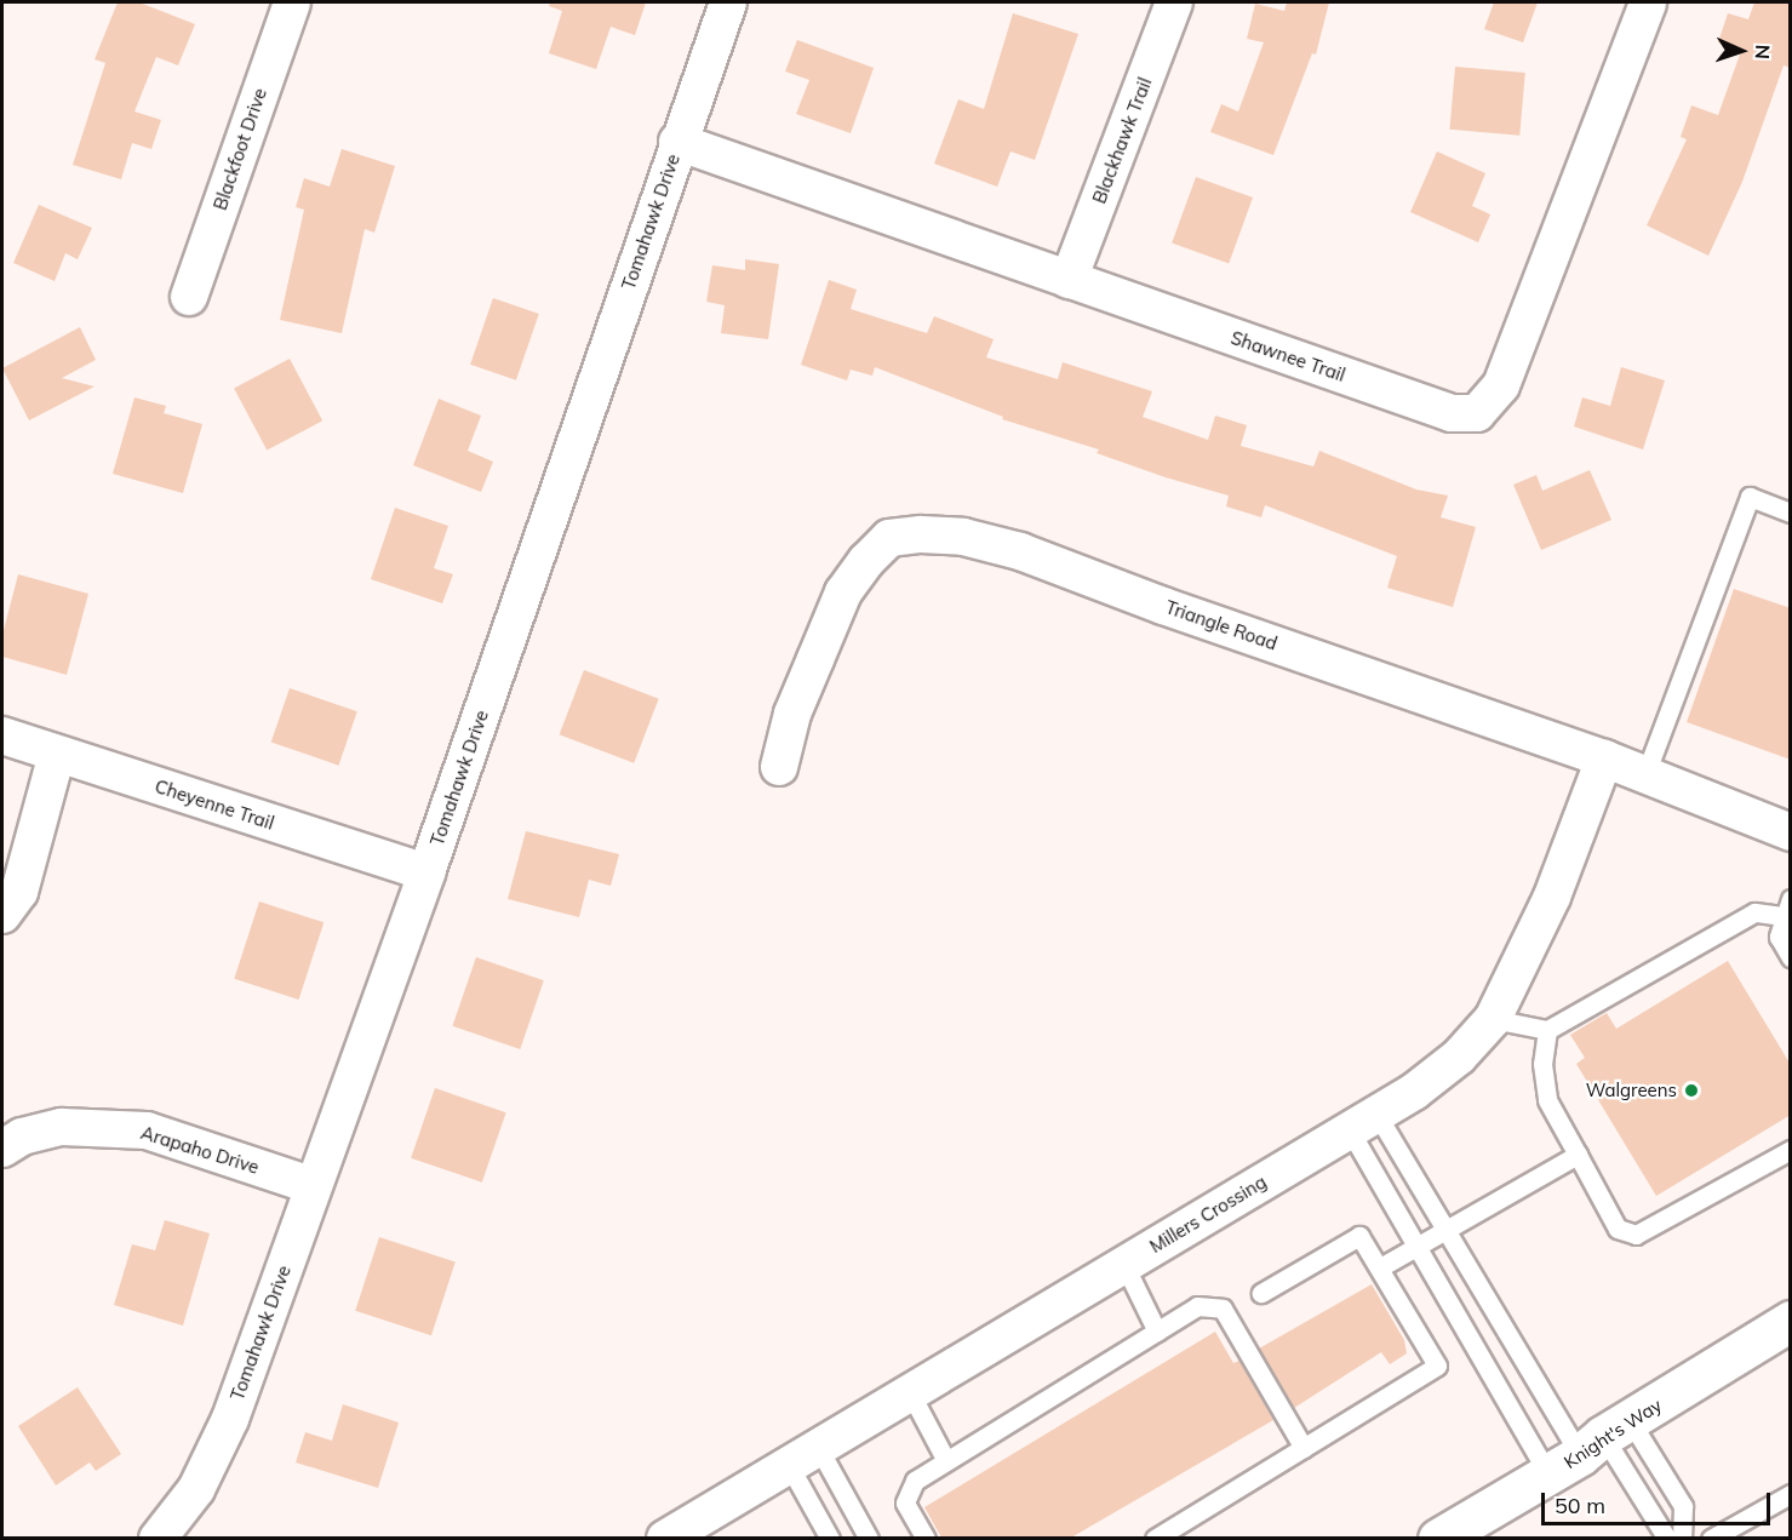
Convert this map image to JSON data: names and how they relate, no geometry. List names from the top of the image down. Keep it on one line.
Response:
{"streets":{"main road":["Knight's Way"],"street":["Blackhawk Trail","Blackfoot Drive","Tomahawk Drive","Shawnee Trail","Triangle Road","Cheyenne Trail","Arapaho Drive","Millers Crossing"]},"crossings":[["Blackhawk Trail","Shawnee Trail"],["Tomahawk Drive","Shawnee Trail"],["Tomahawk Drive","Cheyenne Trail"],["Tomahawk Drive","Arapaho Drive"],["Triangle Road","Millers Crossing"]],"places":["Walgreens"],"scale_bar":"50 m","north":"right"}
